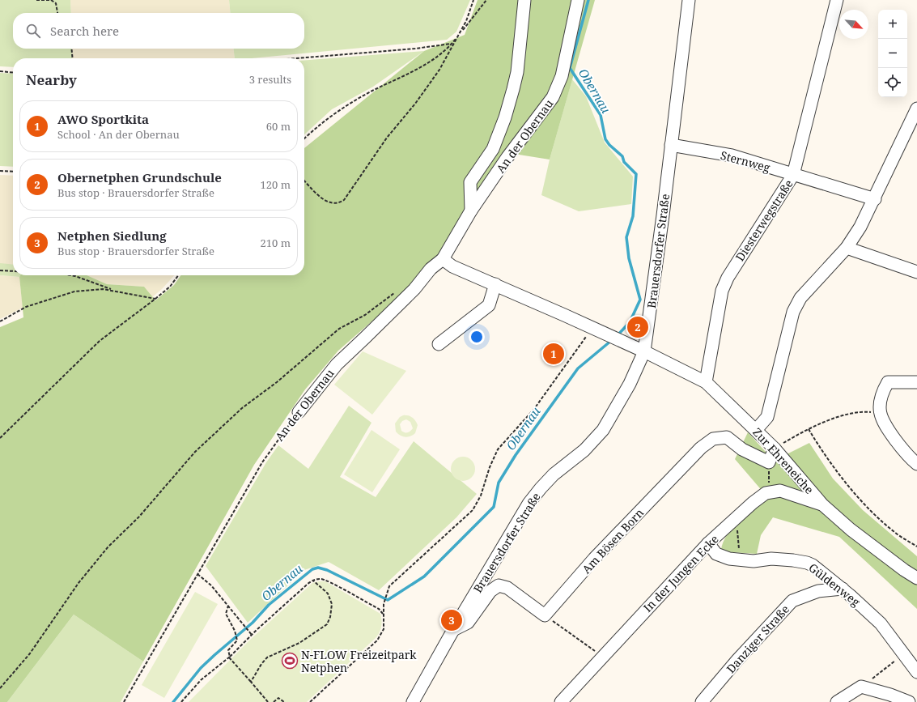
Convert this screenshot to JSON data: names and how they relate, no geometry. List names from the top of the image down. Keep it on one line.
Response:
{"streets":{"street":["An der Obernau","Sternweg","Diesterwegstraße","Brauersdorfer Straße","Zur Ehreneiche","Am Bösen Born","In der Jungen Ecke","Güldenweg","Danziger Straße"]},"crossings":[["Sternweg","Diesterwegstraße"],["Sternweg","Brauersdorfer Straße"],["Diesterwegstraße","Zur Ehreneiche"],["Brauersdorfer Straße","Zur Ehreneiche"],["In der Jungen Ecke","Güldenweg"],["Güldenweg","Danziger Straße"]],"water":["Obernau"],"places":{"sports":["N-FLOW Freizeitpark Netphen"]},"north":"bottom right","page":{"map_buttons":["+","−"],"search":"Search here","heading":["Nearby","3 results"],"list":[{"mark":"1","name":"AWO Sportkita","note":"School · An der Obernau","value":"60 m"},{"mark":"2","name":"Obernetphen Grundschule","note":"Bus stop · Brauersdorfer Straße","value":"120 m"},{"mark":"3","name":"Netphen Siedlung","note":"Bus stop · Brauersdorfer Straße","value":"210 m"}],"pins":["2","1","3"]}}
